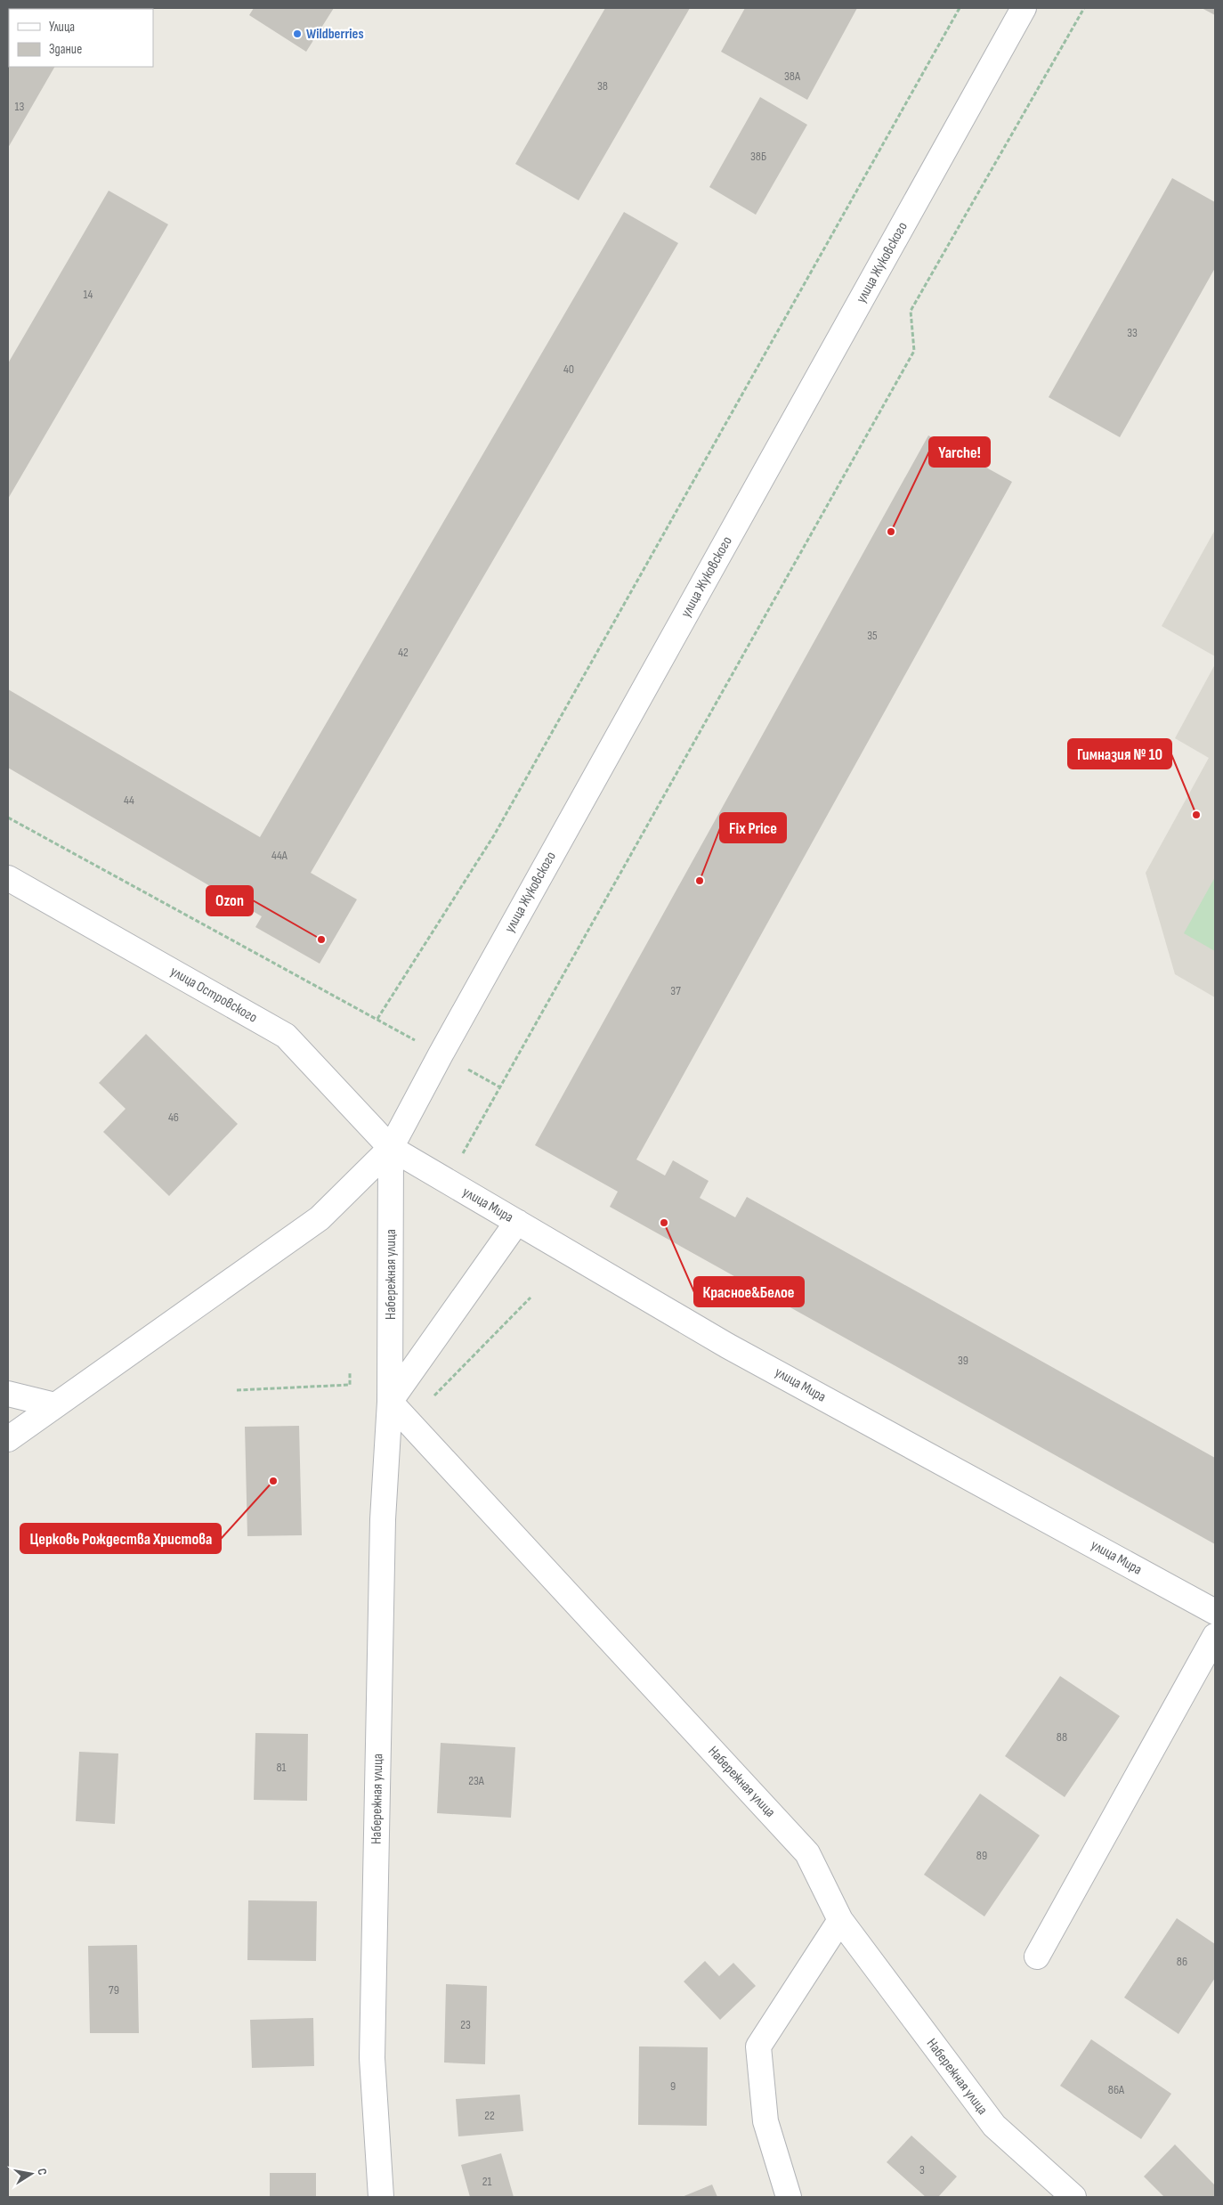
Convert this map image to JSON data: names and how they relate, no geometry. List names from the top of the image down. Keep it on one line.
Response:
{"streets":{"street":["улица Жуковского","улица Островского","улица Мира","Набережная улица"]},"crossings":[["улица Жуковского","улица Островского"],["улица Жуковского","улица Мира"],["улица Жуковского","Набережная улица"],["улица Островского","улица Мира"],["улица Островского","Набережная улица"],["улица Мира","Набережная улица"]],"places":["Wildberries","Yarche!","Гимназия № 10","Fix Price","Ozon","Красное&Белое","Церковь Рождества Христова"],"house_numbers":["38А","38","13","38Б","14","33","40","35","42","44","44А","37","46","39","88","81","23А","89","86","79","23","9","86А","22","3","21"],"legend":["Улица","Здание"],"north":"right"}
